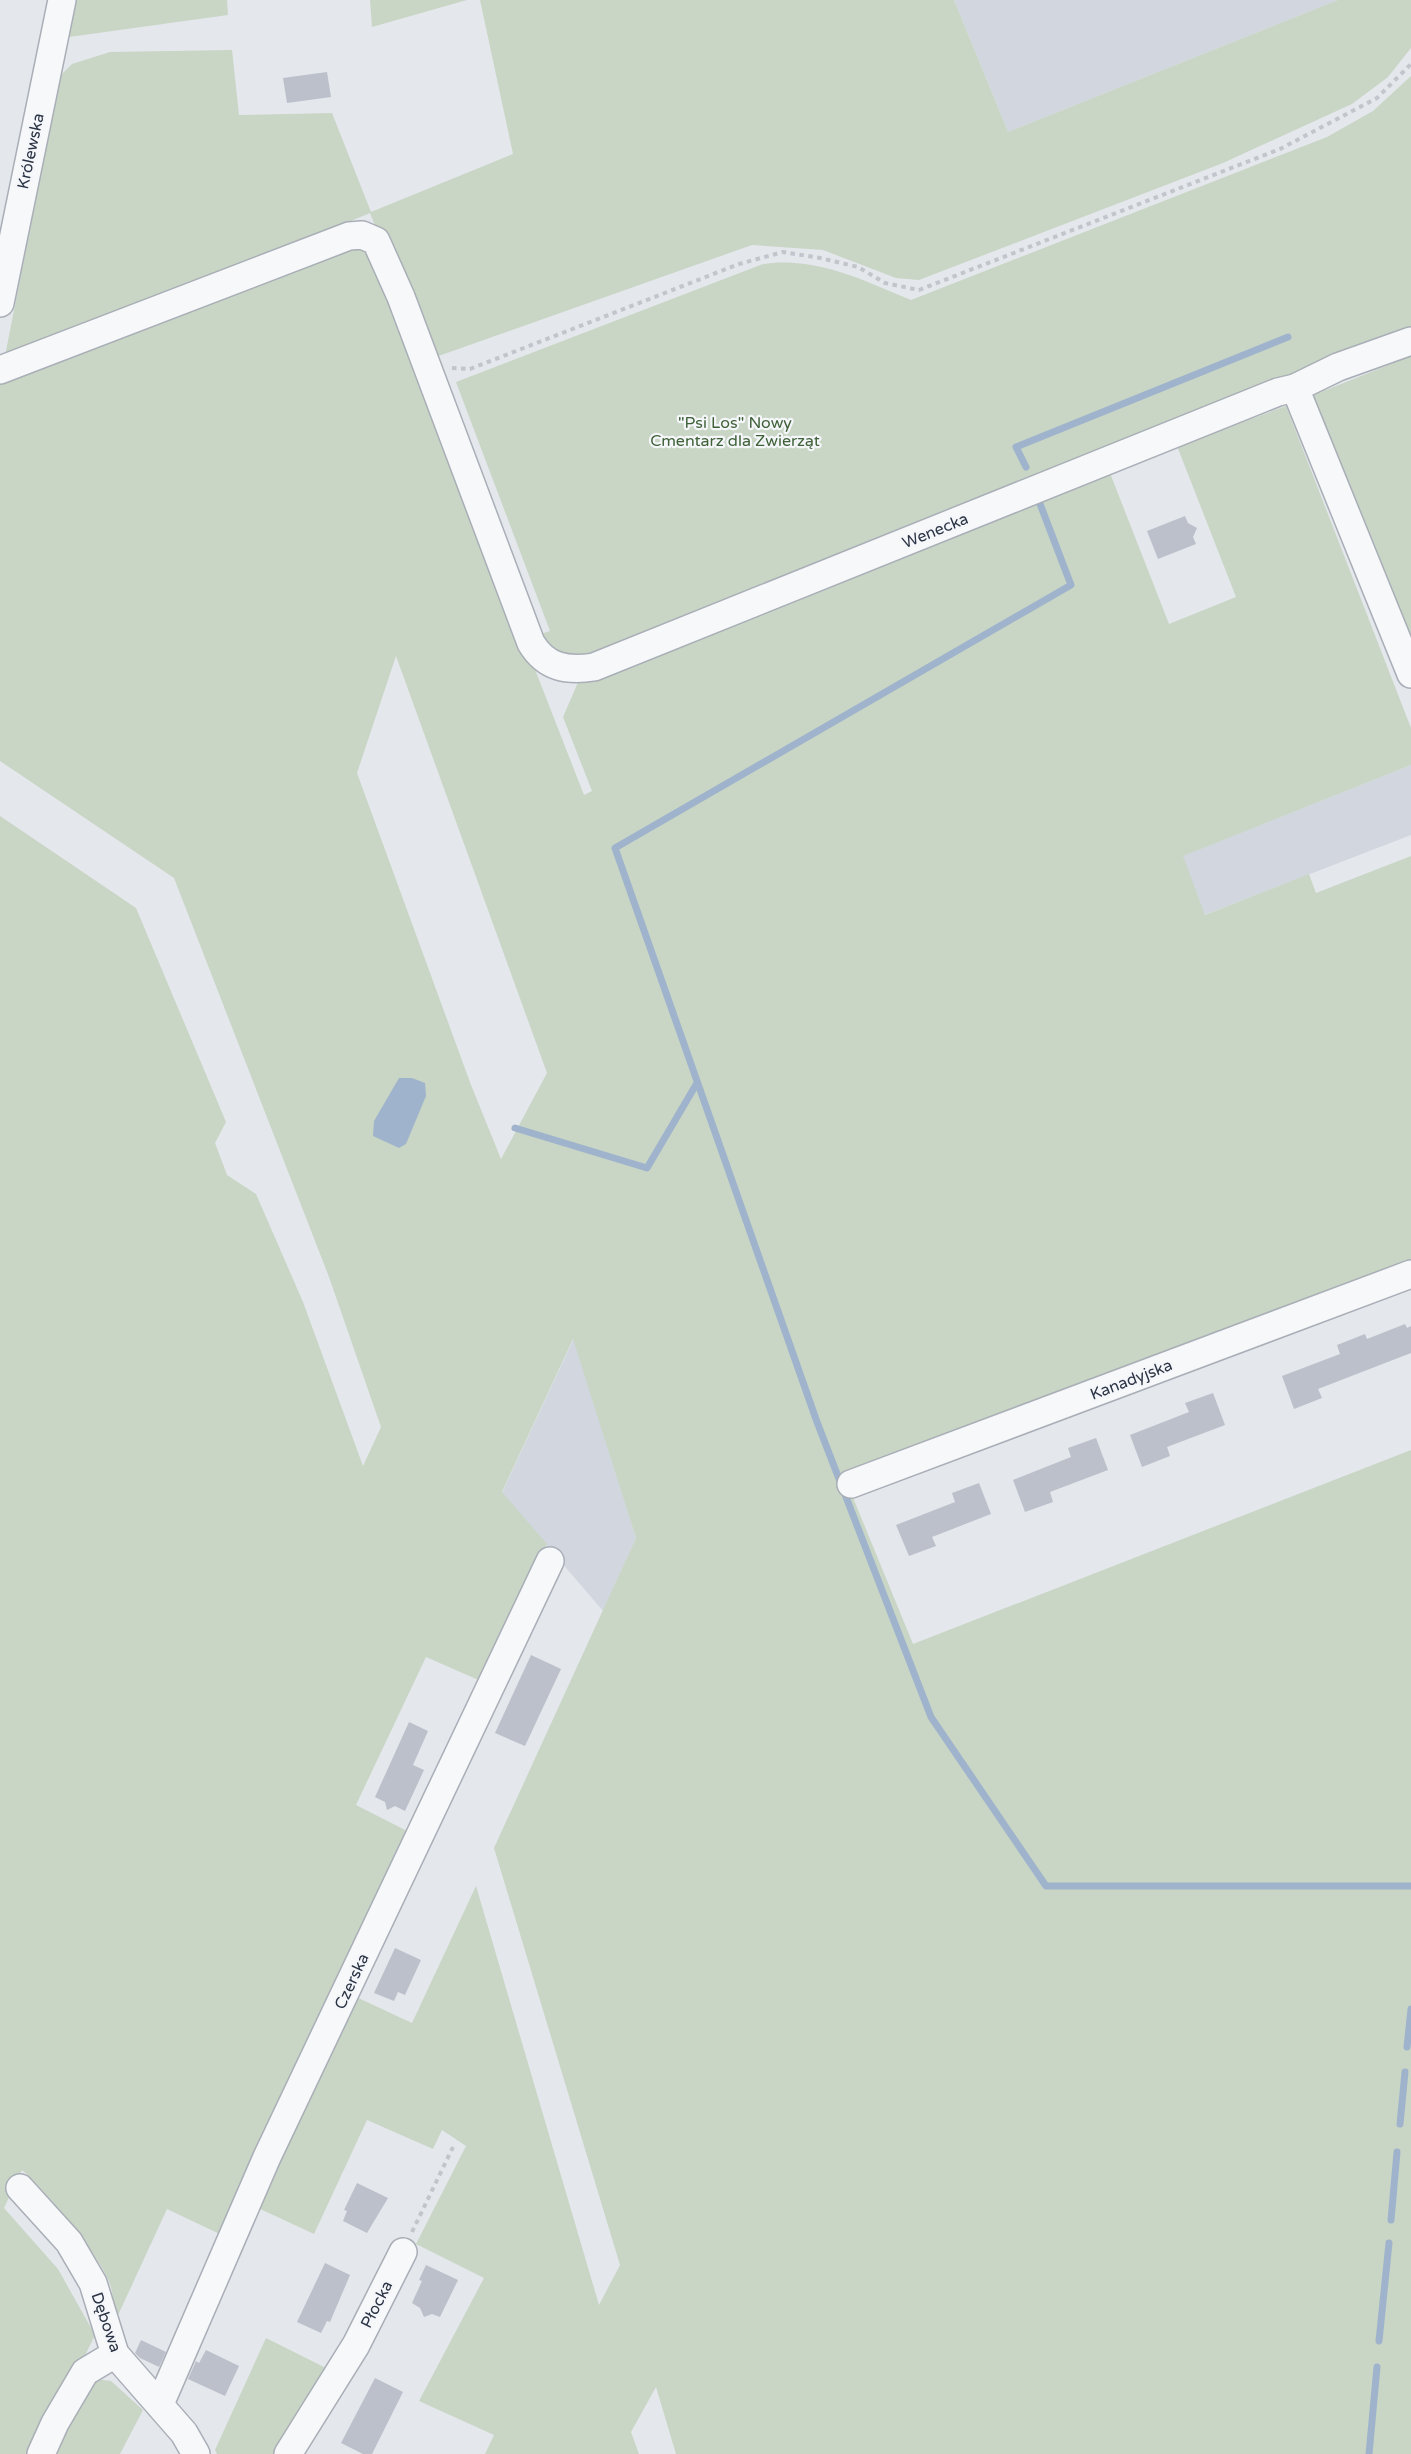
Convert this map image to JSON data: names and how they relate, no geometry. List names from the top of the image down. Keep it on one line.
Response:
{"streets":{"street":["Królewska","Wenecka","Kanadyjska","Czerska","Płocka","Dębowa"]},"crossings":[["Czerska","Dębowa"]],"parks":["\"Psi Los\" Nowy Cmentarz dla Zwierząt"]}
